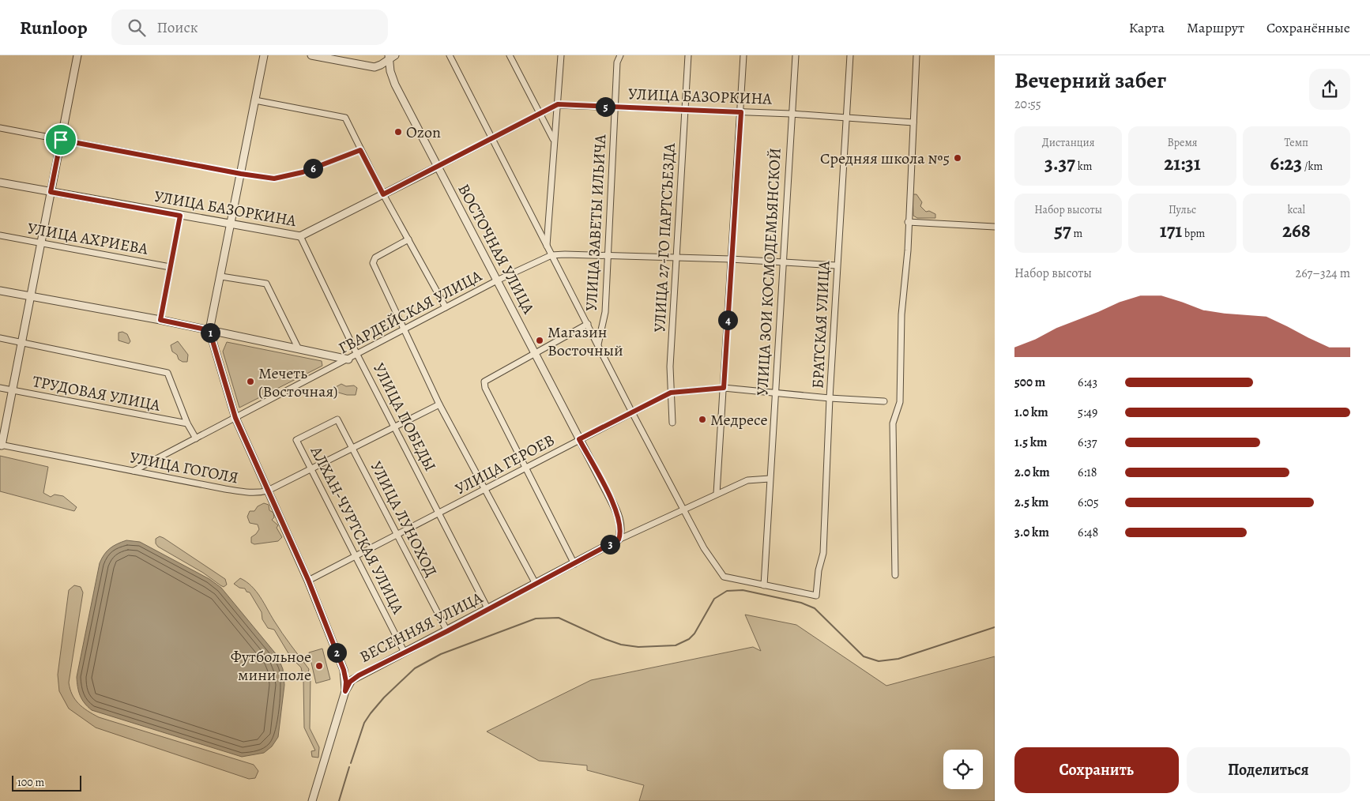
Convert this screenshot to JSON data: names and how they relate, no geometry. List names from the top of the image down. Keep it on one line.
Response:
{"streets":{"street":["УЛИЦА БАЗОРКИНА","УЛИЦА ЗАВЕТЫ ИЛЬИЧА","УЛИЦА 27-ГО ПАРТСЪЕЗДА","УЛИЦА АХРИЕВА","ВОСТОЧНАЯ УЛИЦА","УЛИЦА ЗОИ КОСМОДЕМЬЯНСКОЙ","ГВАРДЕЙСКАЯ УЛИЦА","БРАТСКАЯ УЛИЦА","ТРУДОВАЯ УЛИЦА","УЛИЦА ПОБЕДЫ","УЛИЦА ГЕРОЕВ","УЛИЦА ГОГОЛЯ","УЛИЦА ЛУНОХОД","АЛХАН-ЧУРТСКАЯ УЛИЦА","ВЕСЕННЯЯ УЛИЦА"]},"crossings":[["УЛИЦА БАЗОРКИНА","УЛИЦА ЗАВЕТЫ ИЛЬИЧА"],["УЛИЦА БАЗОРКИНА","УЛИЦА 27-ГО ПАРТСЪЕЗДА"],["УЛИЦА БАЗОРКИНА","ВОСТОЧНАЯ УЛИЦА"],["УЛИЦА БАЗОРКИНА","УЛИЦА ЗОИ КОСМОДЕМЬЯНСКОЙ"],["УЛИЦА БАЗОРКИНА","БРАТСКАЯ УЛИЦА"],["УЛИЦА БАЗОРКИНА","УЛИЦА ПОБЕДЫ"],["УЛИЦА ЗАВЕТЫ ИЛЬИЧА","ГВАРДЕЙСКАЯ УЛИЦА"],["УЛИЦА 27-ГО ПАРТСЪЕЗДА","ГВАРДЕЙСКАЯ УЛИЦА"],["УЛИЦА 27-ГО ПАРТСЪЕЗДА","УЛИЦА ГЕРОЕВ"],["ВОСТОЧНАЯ УЛИЦА","ГВАРДЕЙСКАЯ УЛИЦА"],["ВОСТОЧНАЯ УЛИЦА","УЛИЦА ГЕРОЕВ"],["ВОСТОЧНАЯ УЛИЦА","ВЕСЕННЯЯ УЛИЦА"],["УЛИЦА ЗОИ КОСМОДЕМЬЯНСКОЙ","ГВАРДЕЙСКАЯ УЛИЦА"],["УЛИЦА ЗОИ КОСМОДЕМЬЯНСКОЙ","БРАТСКАЯ УЛИЦА"],["УЛИЦА ЗОИ КОСМОДЕМЬЯНСКОЙ","УЛИЦА ГЕРОЕВ"],["УЛИЦА ЗОИ КОСМОДЕМЬЯНСКОЙ","ВЕСЕННЯЯ УЛИЦА"],["ГВАРДЕЙСКАЯ УЛИЦА","БРАТСКАЯ УЛИЦА"],["ГВАРДЕЙСКАЯ УЛИЦА","УЛИЦА ПОБЕДЫ"],["ГВАРДЕЙСКАЯ УЛИЦА","УЛИЦА ГОГОЛЯ"],["БРАТСКАЯ УЛИЦА","УЛИЦА ГЕРОЕВ"],["УЛИЦА ПОБЕДЫ","УЛИЦА ГЕРОЕВ"],["УЛИЦА ПОБЕДЫ","УЛИЦА ГОГОЛЯ"],["УЛИЦА ПОБЕДЫ","ВЕСЕННЯЯ УЛИЦА"],["УЛИЦА ГЕРОЕВ","УЛИЦА ЛУНОХОД"],["УЛИЦА ГЕРОЕВ","АЛХАН-ЧУРТСКАЯ УЛИЦА"],["УЛИЦА ГОГОЛЯ","УЛИЦА ЛУНОХОД"],["УЛИЦА ГОГОЛЯ","АЛХАН-ЧУРТСКАЯ УЛИЦА"],["УЛИЦА ЛУНОХОД","АЛХАН-ЧУРТСКАЯ УЛИЦА"],["УЛИЦА ЛУНОХОД","ВЕСЕННЯЯ УЛИЦА"],["АЛХАН-ЧУРТСКАЯ УЛИЦА","ВЕСЕННЯЯ УЛИЦА"]],"places":["Ozon","Средняя школа №5","Магазин Восточный","Мечеть (Восточная)","Медресе","Футбольное мини поле"],"scale_bar":"100 m","page":{"header":"Runloop","search":"Поиск","nav":["Карта","Маршрут","Сохранённые"],"heading":["Вечерний забег","20:55"],"pins":["5","6","4","1","3","2"],"stats":[["Дистанция","3.37 km"],["Время","21:31"],["Темп","6:23 /km"],["Набор высоты","57 m"],["Пульс","171 bpm"],["kcal","268"]],"chart":["Набор высоты","267–324 m"],"list":[{"name":"500 m","note":"6:43"},{"name":"1.0 km","note":"5:49"},{"name":"1.5 km","note":"6:37"},{"name":"2.0 km","note":"6:18"},{"name":"2.5 km","note":"6:05"},{"name":"3.0 km","note":"6:48"}],"buttons":["Сохранить","Поделиться"],"scale":"100 m"}}
